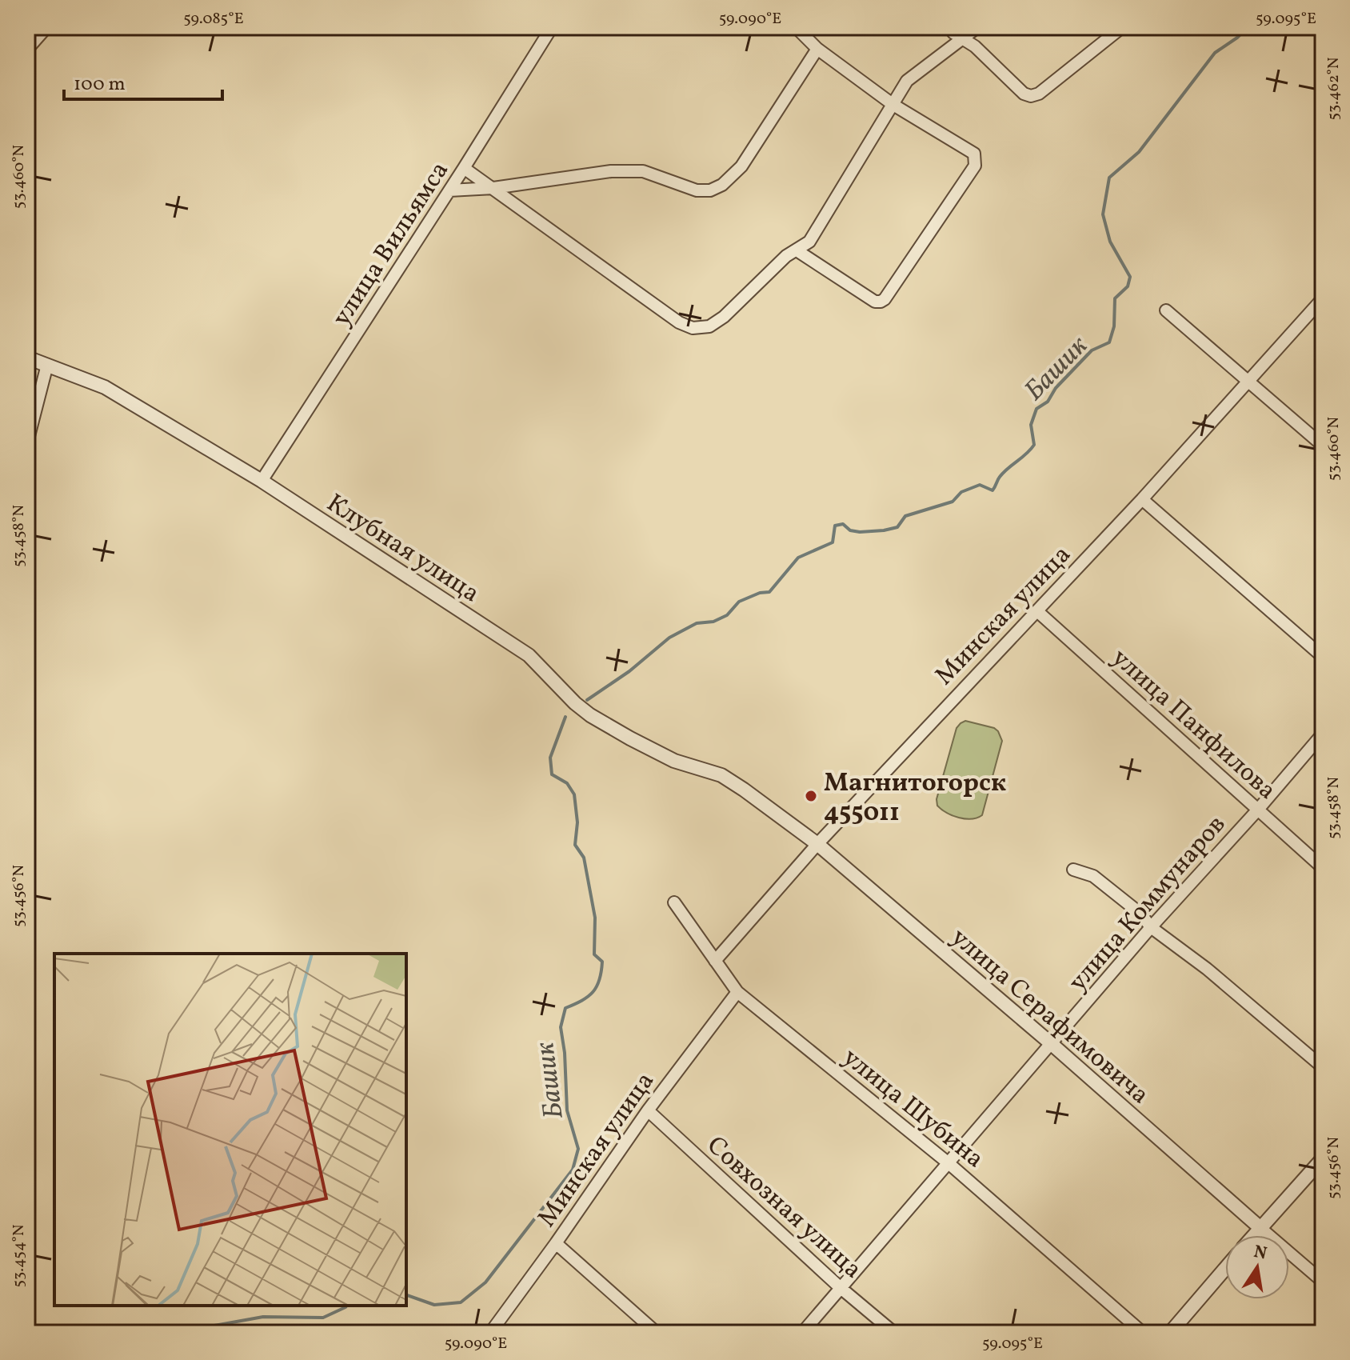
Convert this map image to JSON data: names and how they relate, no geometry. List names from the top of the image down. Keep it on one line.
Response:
{"streets":{"street":["улица Вильямса","Клубная улица","Минская улица","улица Панфилова","улица Коммунаров","улица Серафимовича","улица Шубина","Совхозная улица"]},"crossings":[["улица Вильямса","Клубная улица"],["Клубная улица","улица Серафимовича"],["Минская улица","улица Панфилова"],["Минская улица","улица Серафимовича"],["Минская улица","улица Шубина"],["Минская улица","Совхозная улица"],["улица Панфилова","улица Коммунаров"],["улица Коммунаров","улица Серафимовича"],["улица Коммунаров","улица Шубина"],["улица Коммунаров","Совхозная улица"]],"water":["Башик"],"places":["Магнитогорск 455011"],"scale_bar":"100 m","north":"top","coordinates":["59.085°E","59.090°E","59.095°E","53.462°N","53.460°N","53.458°N","53.456°N","53.454°N"]}
